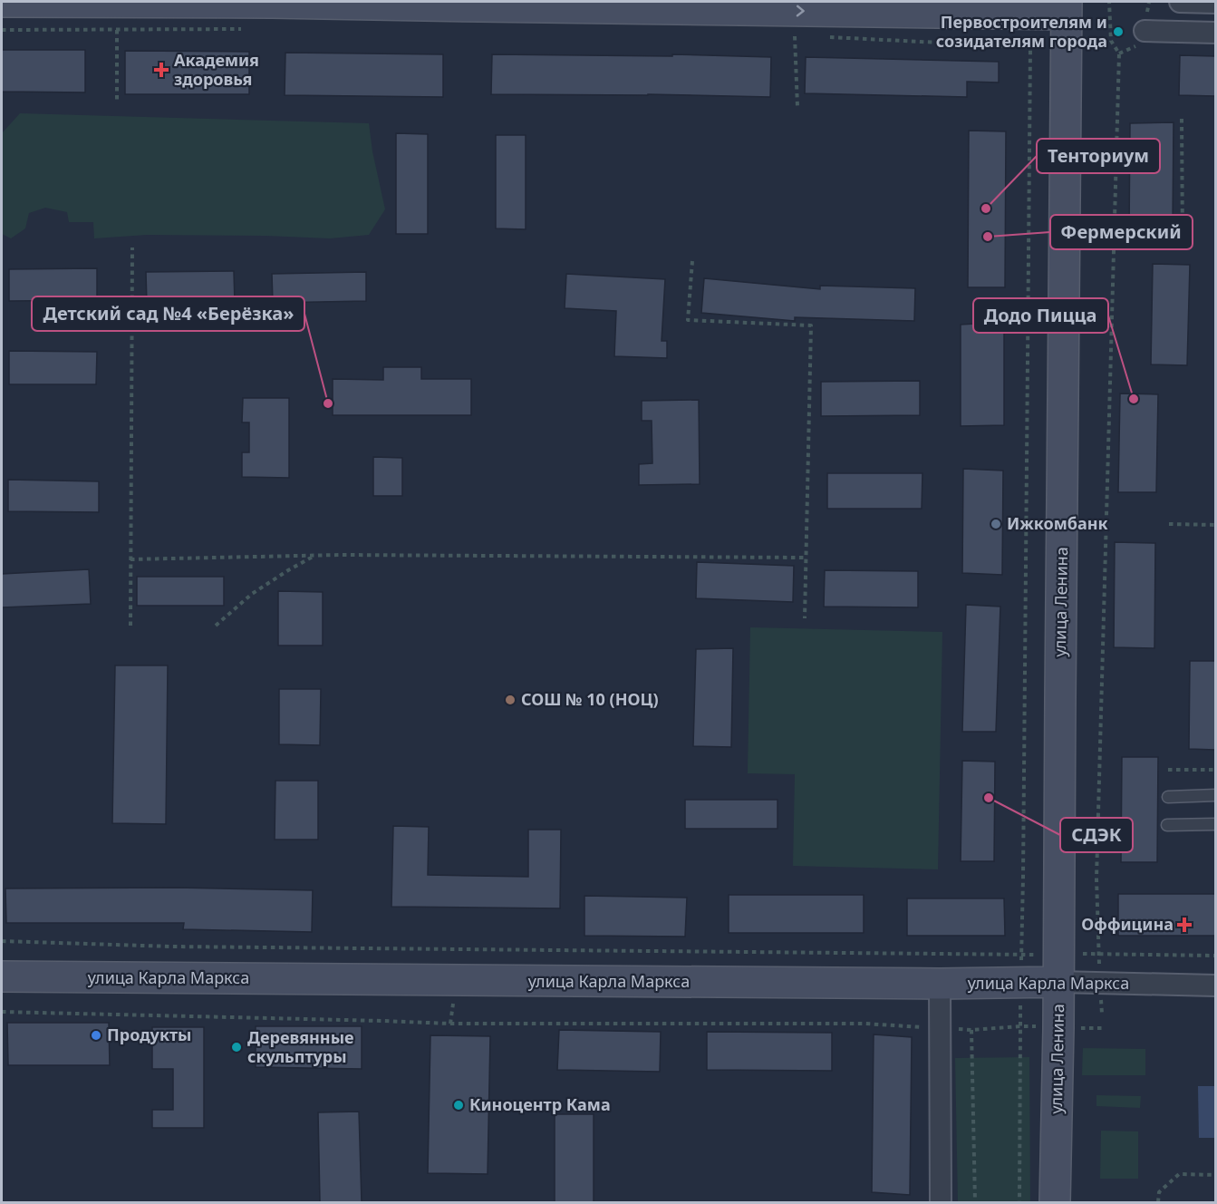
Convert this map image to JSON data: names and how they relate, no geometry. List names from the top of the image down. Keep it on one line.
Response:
{"streets":{"street":["улица Ленина","улица Карла Маркса"]},"crossings":[["улица Ленина","улица Карла Маркса"]],"places":{"other":["Первостроителям и созидателям города","Тенториум","Фермерский","Додо Пицца","Детский сад №4 «Берёзка»","Ижкомбанк","СОШ № 10 (НОЦ)","СДЭК","Продукты","Деревянные скульптуры","Киноцентр Кама"],"health":["Академия здоровья","Оффицина"]}}
